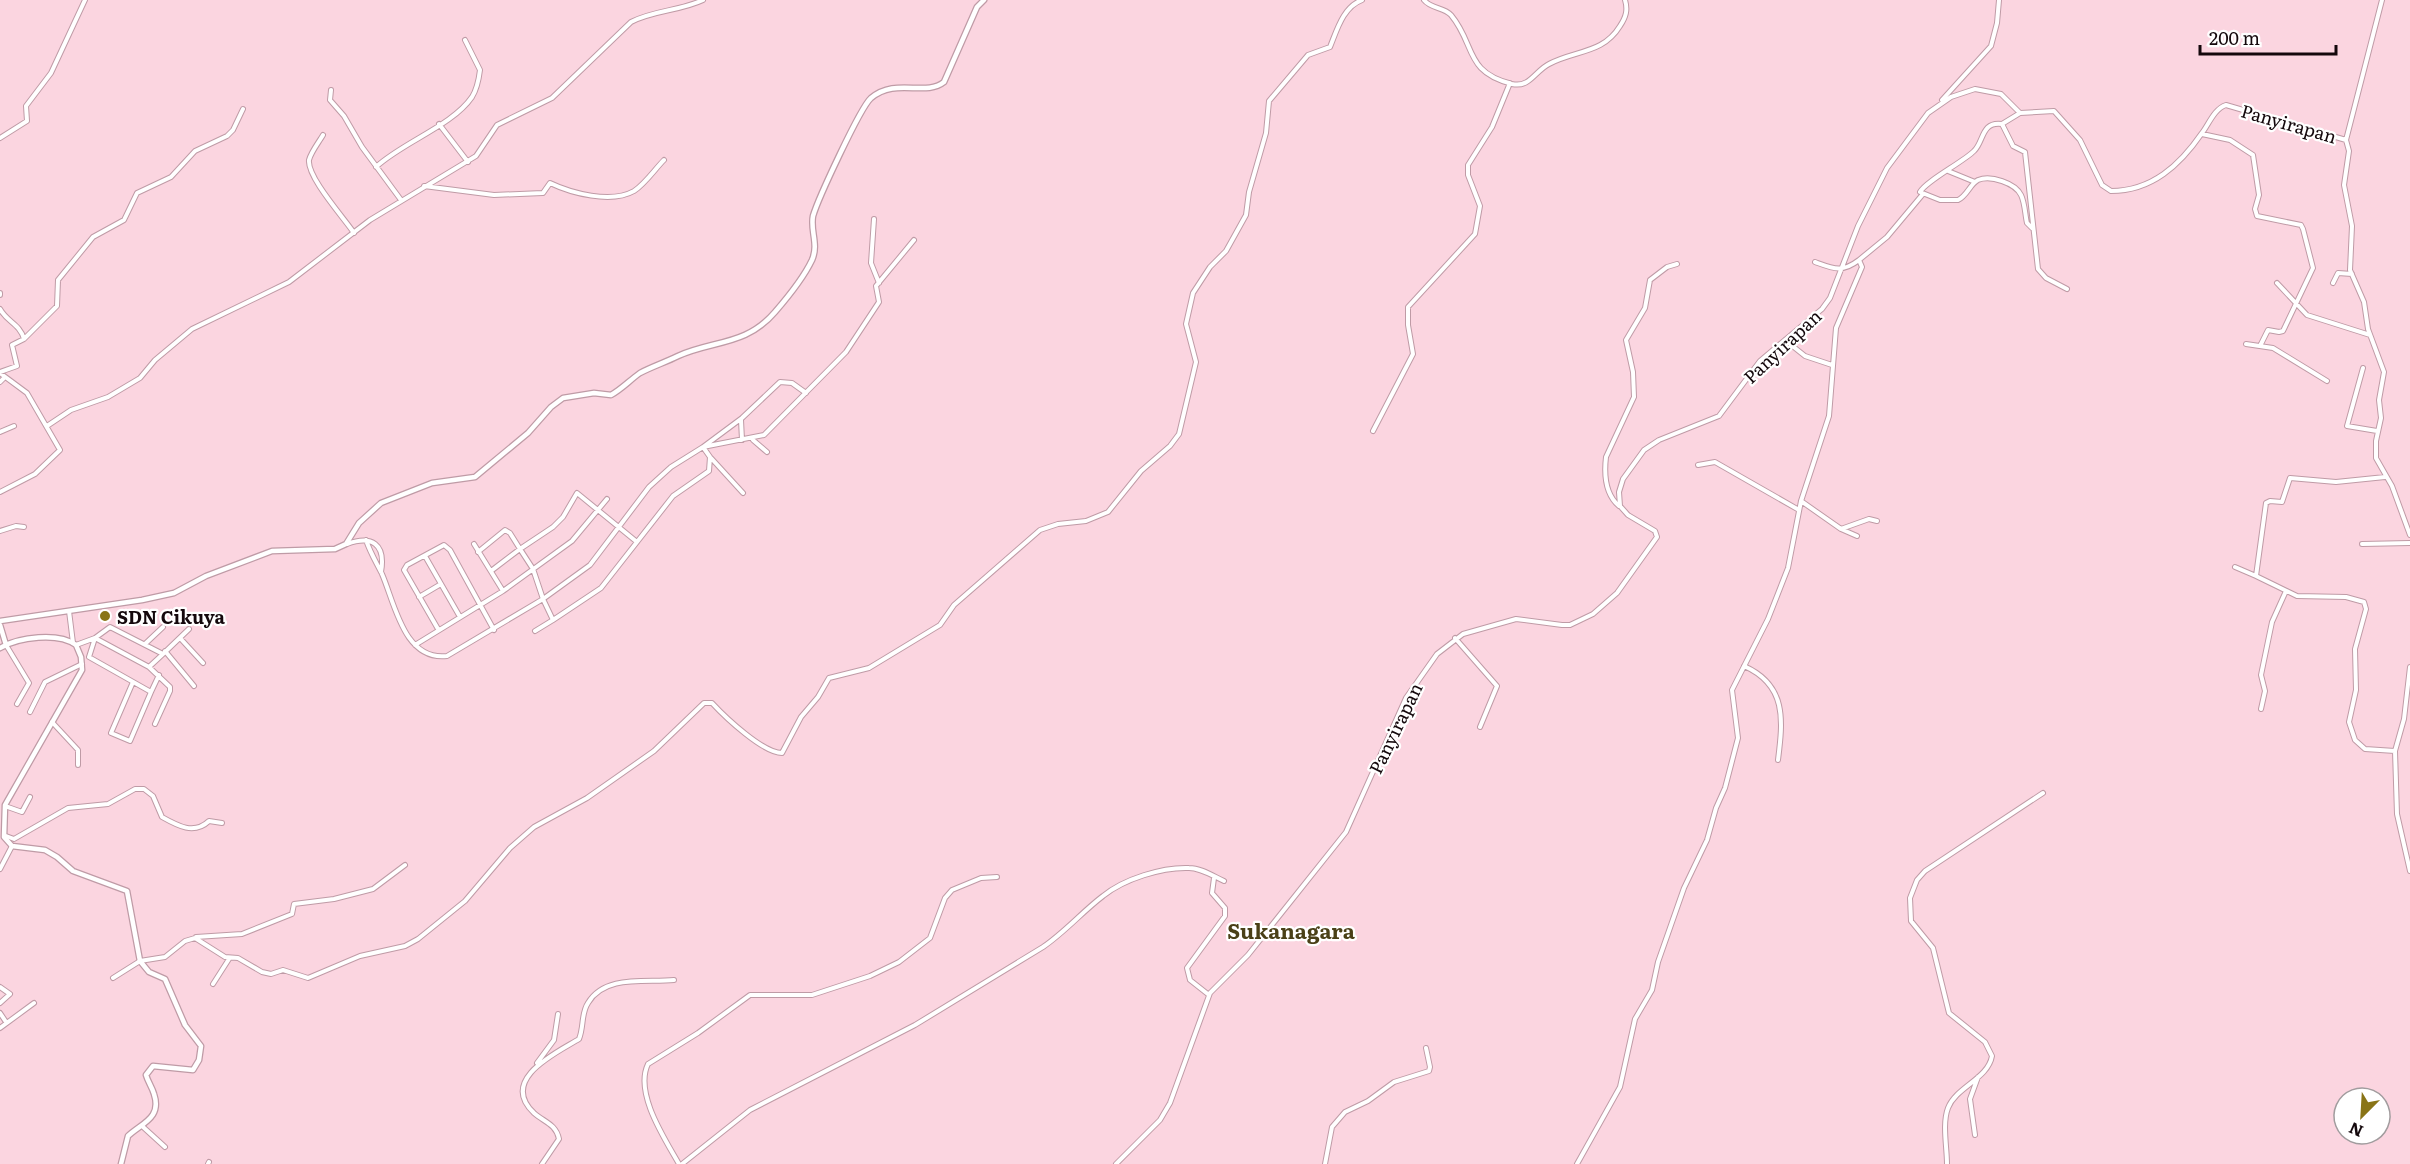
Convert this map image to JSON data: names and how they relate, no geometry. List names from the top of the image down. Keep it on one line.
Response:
{"streets":{"street":["Panyirapan"]},"districts":["Sukanagara"],"places":["SDN Cikuya"],"scale_bar":"200 m","north":"bottom left"}
